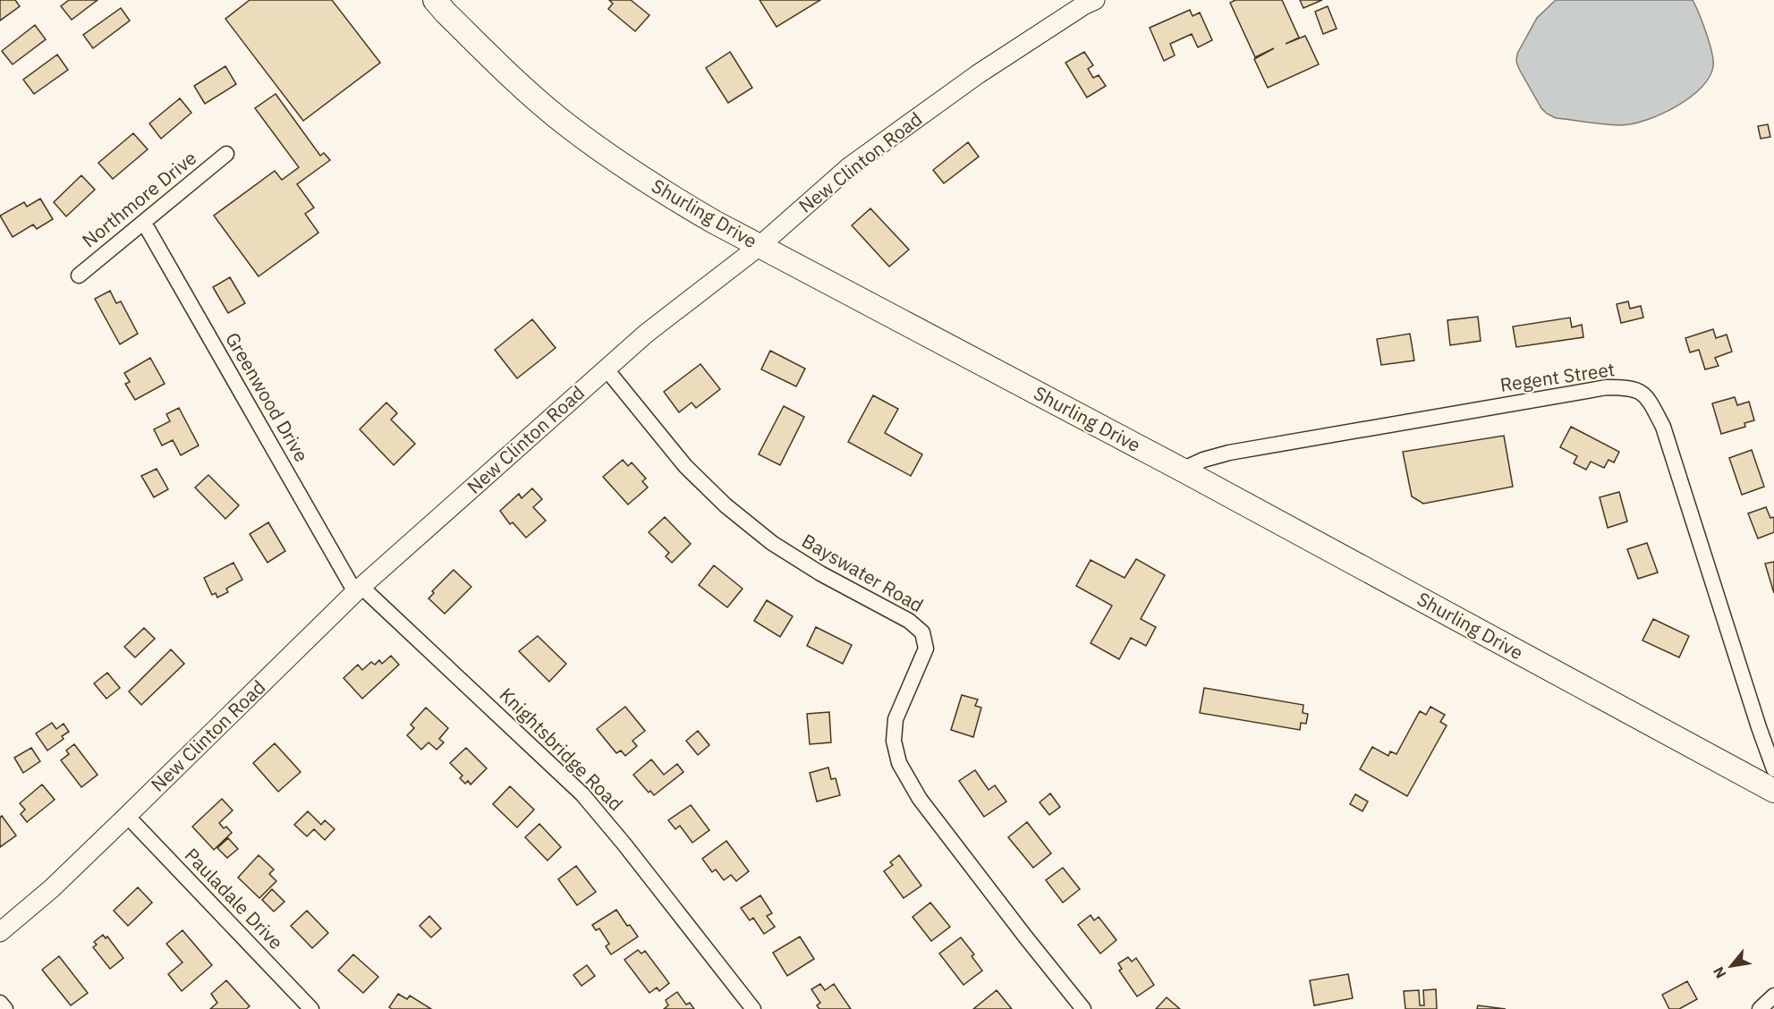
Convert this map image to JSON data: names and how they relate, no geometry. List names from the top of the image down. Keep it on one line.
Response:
{"streets":{"main road":["Shurling Drive"],"street":["New Clinton Road","Northmore Drive","Regent Street","Greenwood Drive","Bayswater Road","Knightsbridge Road","Pauladale Drive"]},"crossings":[["New Clinton Road","Shurling Drive"],["New Clinton Road","Greenwood Drive"],["New Clinton Road","Bayswater Road"],["New Clinton Road","Knightsbridge Road"],["New Clinton Road","Pauladale Drive"],["Northmore Drive","Greenwood Drive"],["Shurling Drive","Regent Street"],["Greenwood Drive","Knightsbridge Road"]],"north":"bottom left"}
